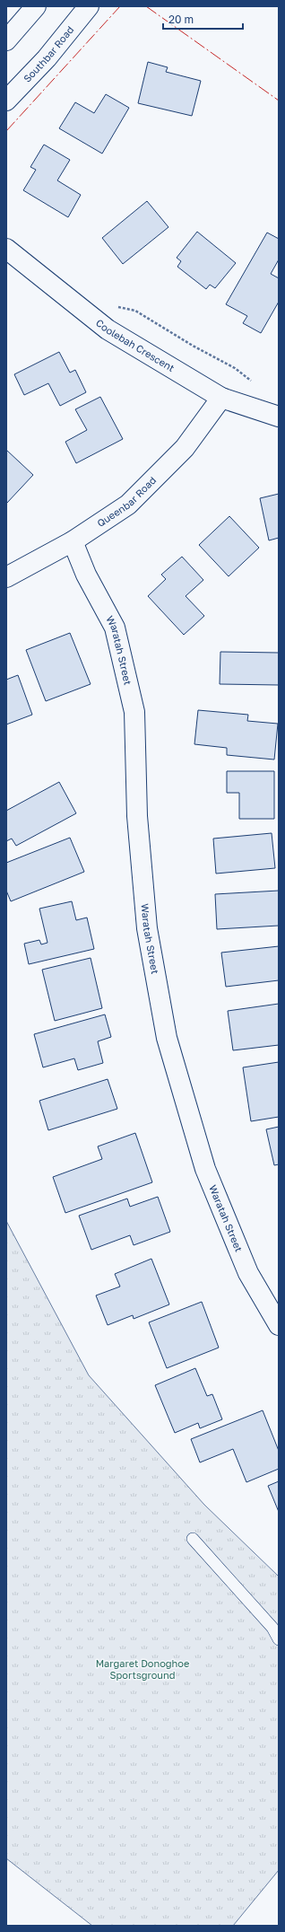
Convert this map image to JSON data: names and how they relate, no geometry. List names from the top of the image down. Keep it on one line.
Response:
{"streets":{"street":["Southbar Road","Coolebah Crescent","Queenbar Road","Waratah Street"]},"crossings":[["Coolebah Crescent","Queenbar Road"],["Queenbar Road","Waratah Street"]],"parks":["Margaret Donoghoe Sportsground"],"scale_bar":"20 m"}
